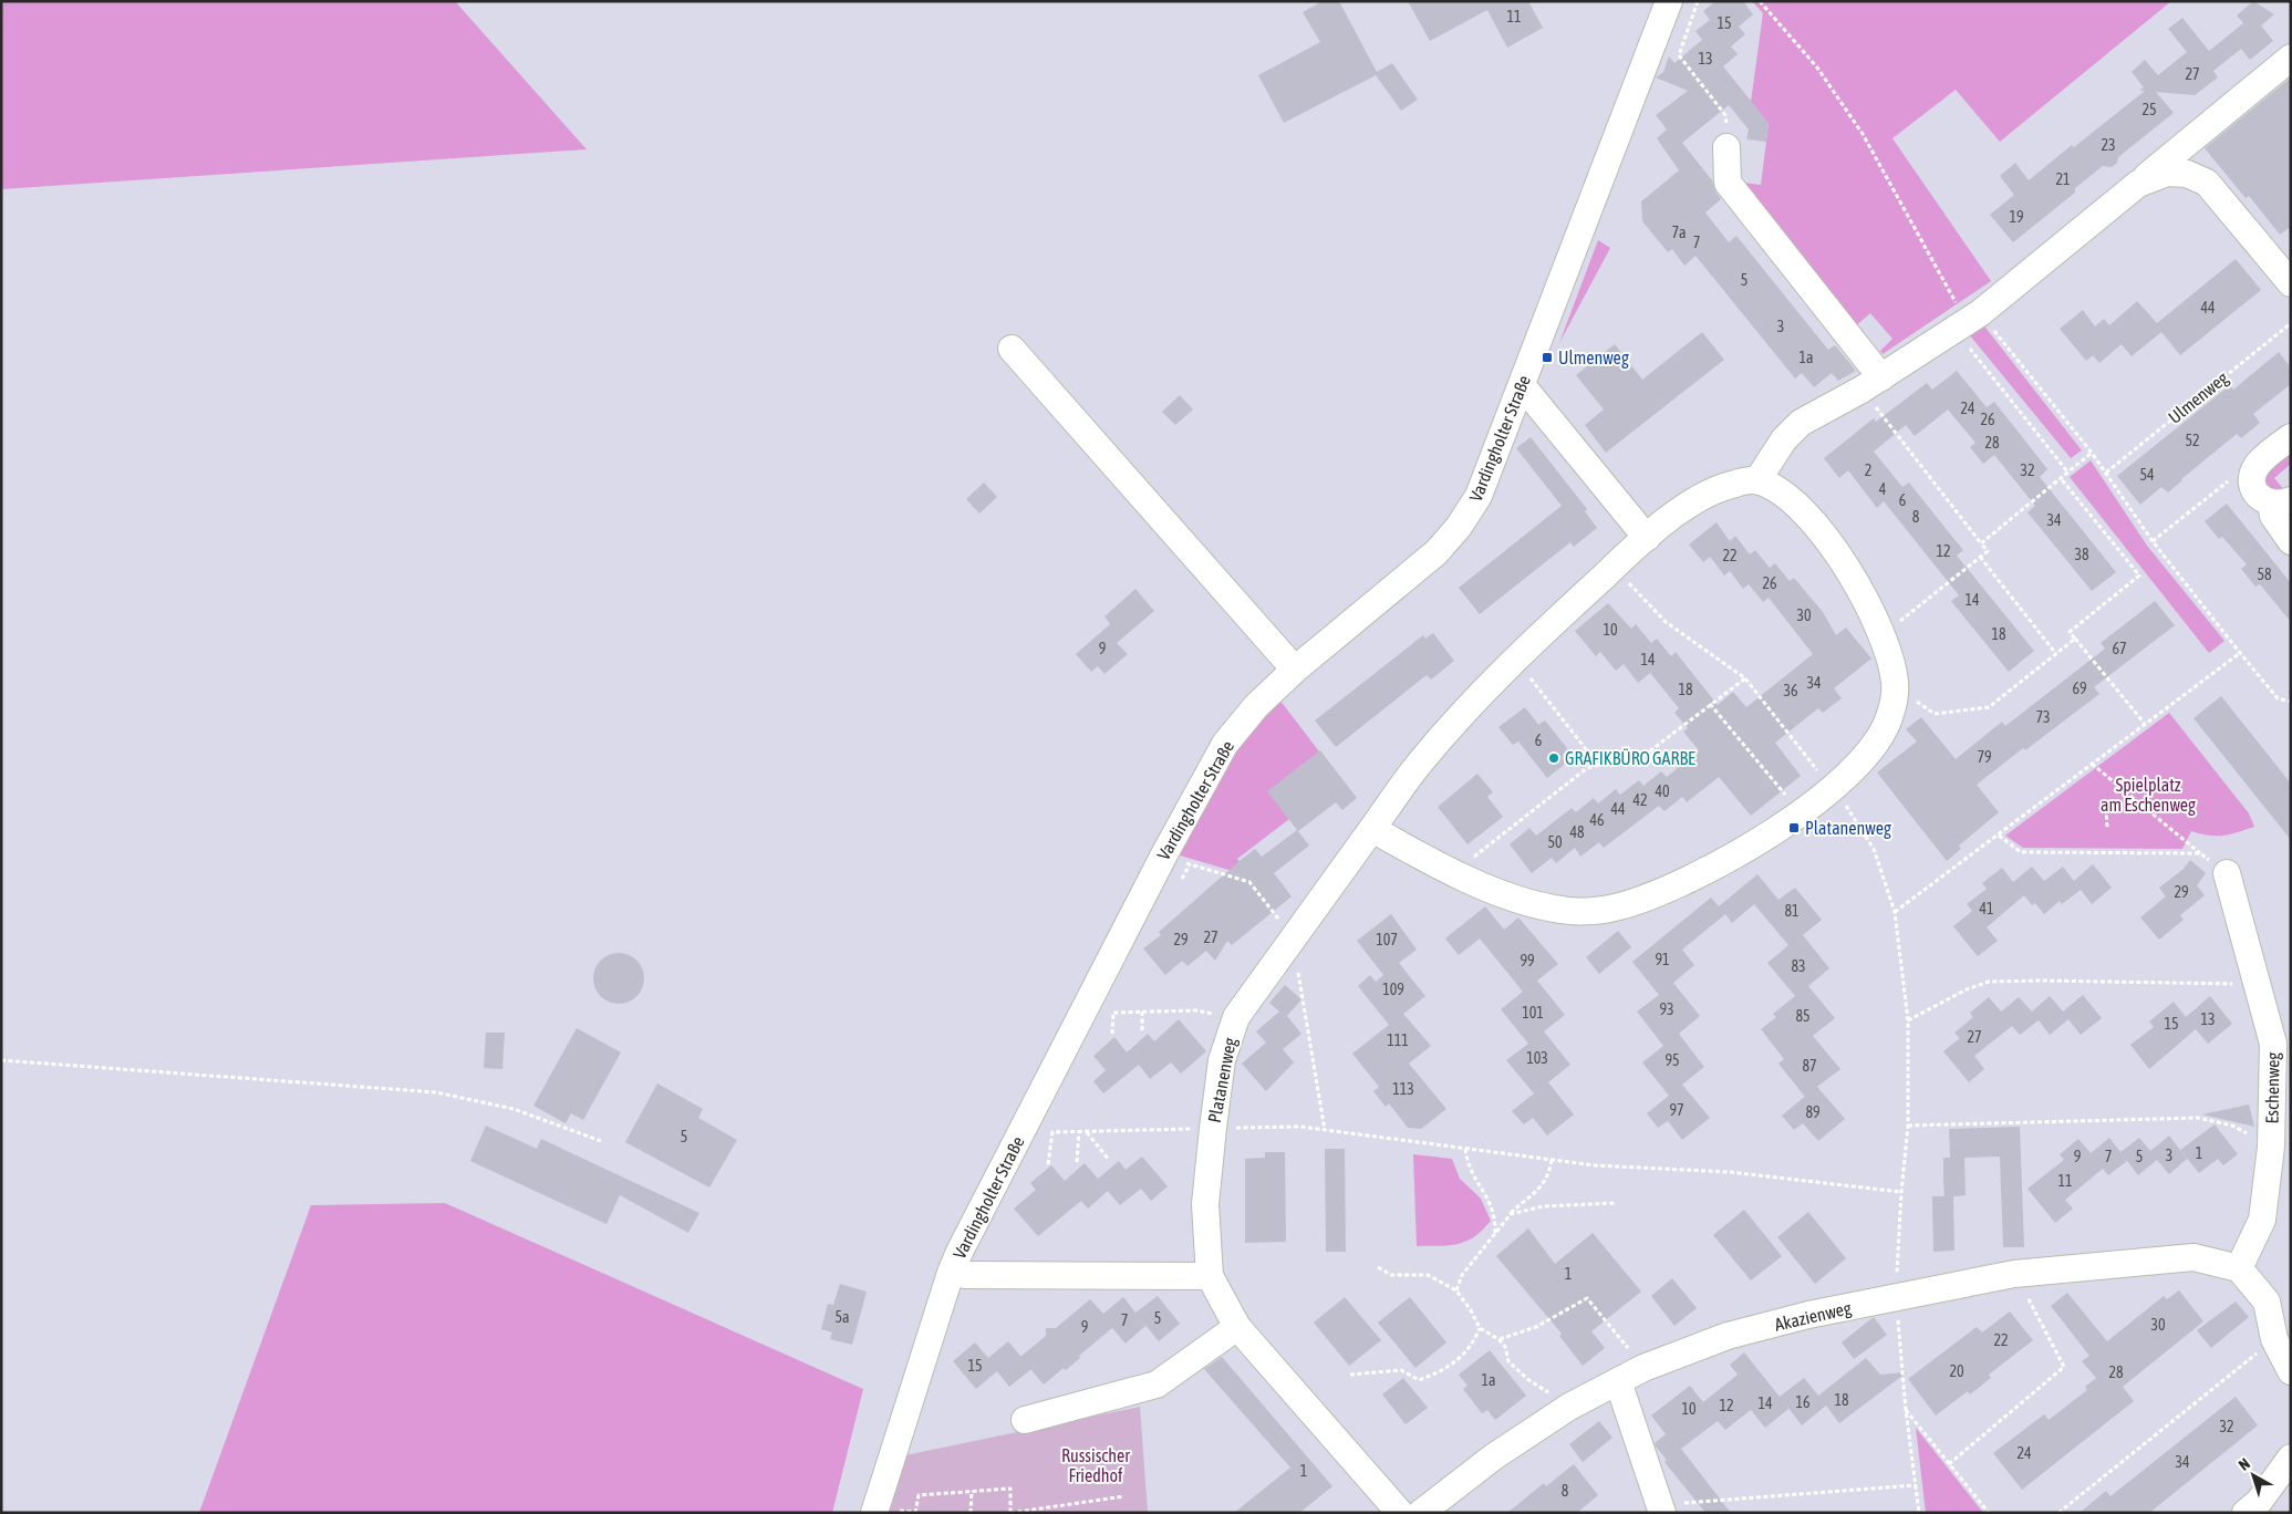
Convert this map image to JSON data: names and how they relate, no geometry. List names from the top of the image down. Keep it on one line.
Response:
{"streets":{"street":["Vardingholter Straße","Platanenweg","Eschenweg","Akazienweg"],"path":["Ulmenweg"]},"crossings":[["Eschenweg","Akazienweg"]],"parks":["Spielplatz am Eschenweg","Russischer Friedhof"],"places":{"transit":["Ulmenweg","Platanenweg"],"other":["GRAFIKBÜRO GARBE"]},"house_numbers":["11","15","13","27","25","23","21","19","7a","7","5","44","3","1a","24","26","52","28","2","32","54","4","6","8","34","12","38","22","58","26","14","30","10","18","9","67","14","34","69","18","36","73","6","79","40","42","44","46","48","50","29","41","81","27","29","107","91","99","83","109","93","101","85","13","15","27","111","103","95","87","113","97","89","5","1","3","9","7","5","11","1","5a","5","7","30","9","22","15","20","28","1a","18","16","14","12","10","32","24","34","1","8"],"north":"top left"}
